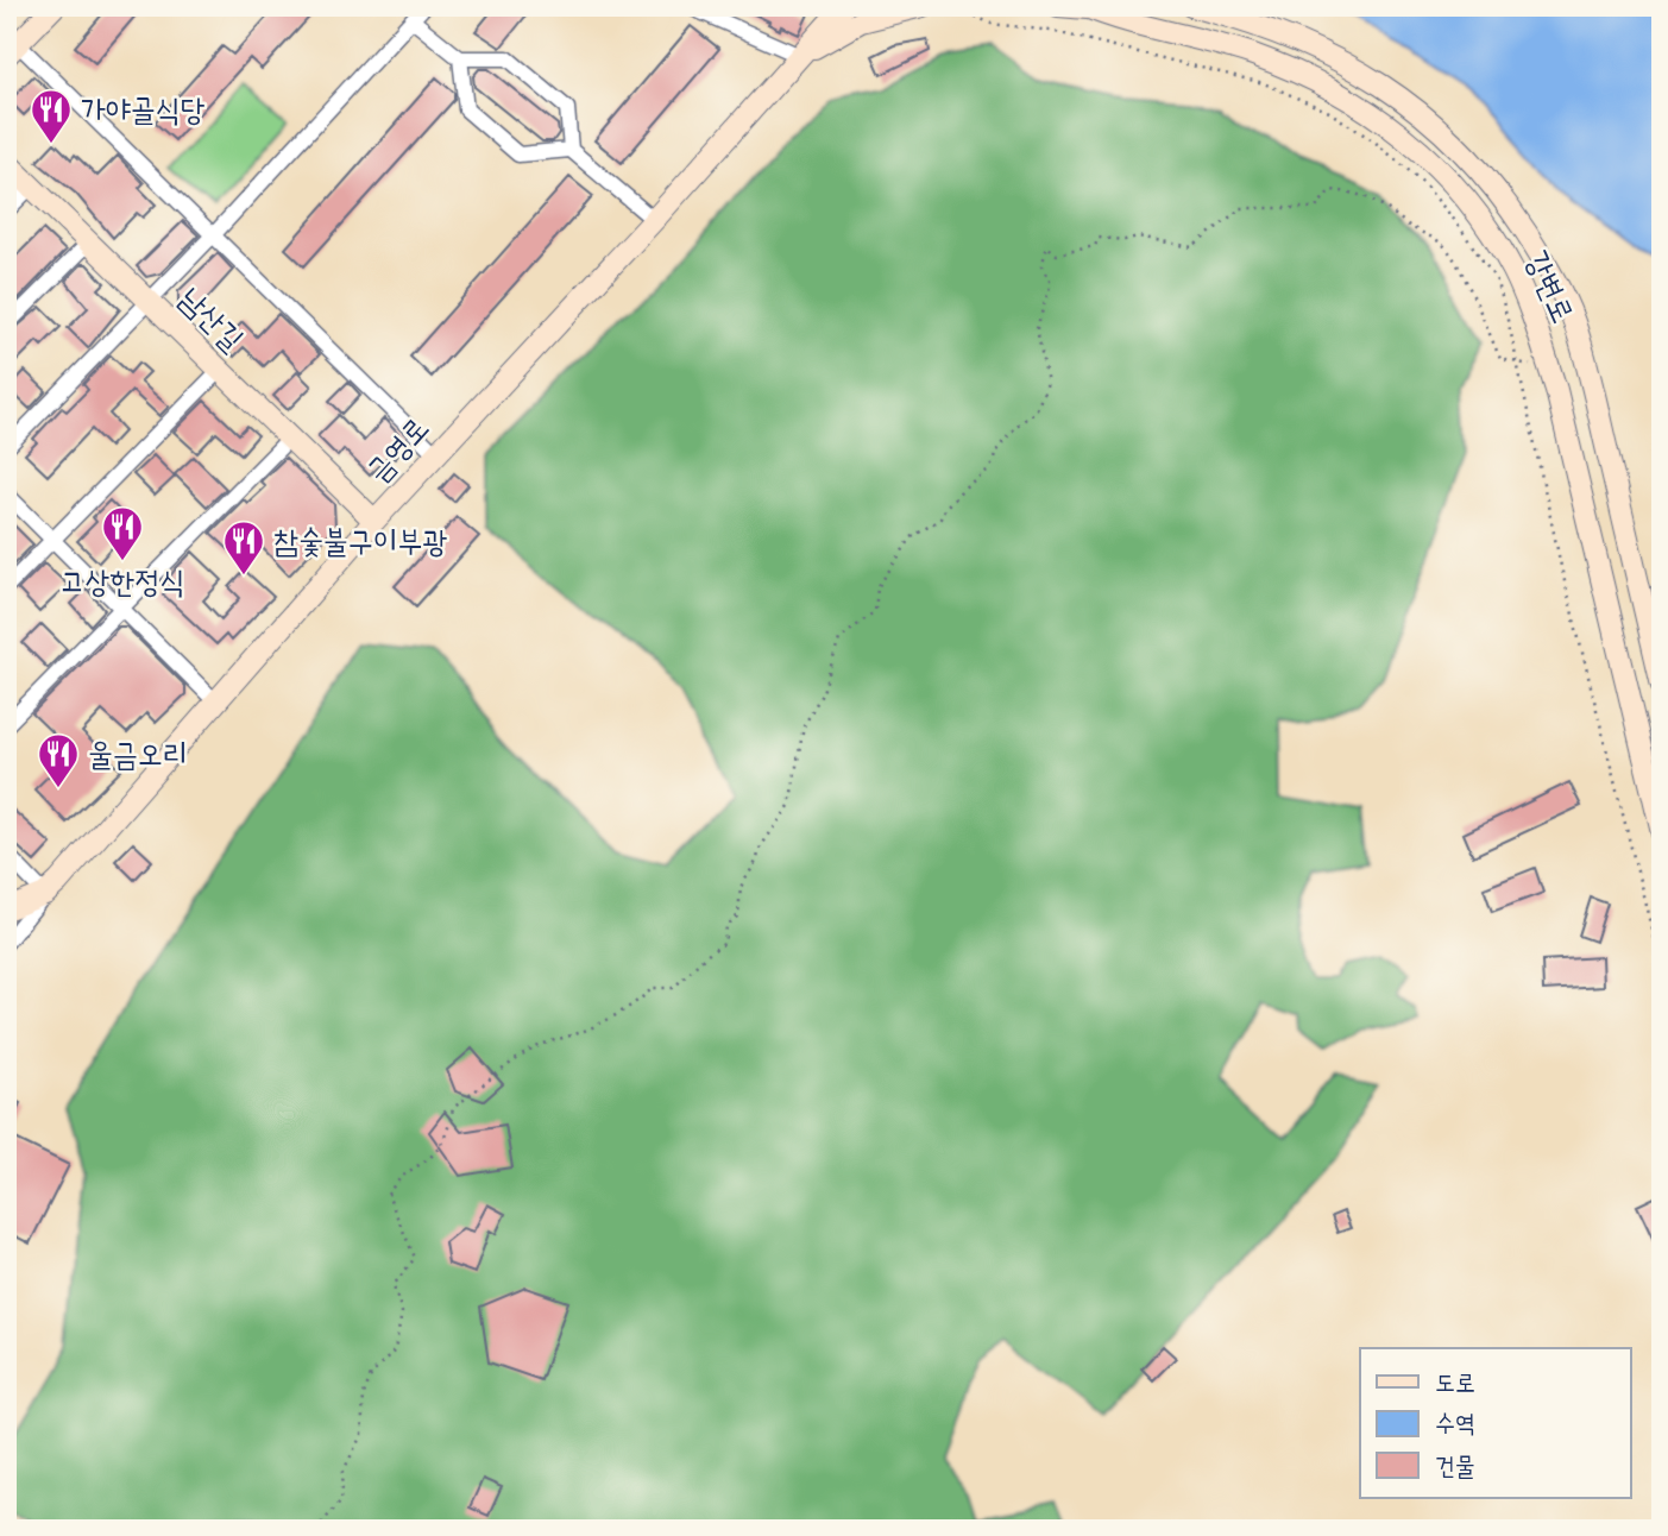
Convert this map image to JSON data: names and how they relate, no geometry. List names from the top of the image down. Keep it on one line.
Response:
{"streets":{"street":["강변로","남산길","금영로"]},"crossings":[["남산길","금영로"]],"places":{"restaurant":["가야골식당","고상한정식","참숯불구이부광","울금오리"]},"legend":["도로","수역","건물"]}
